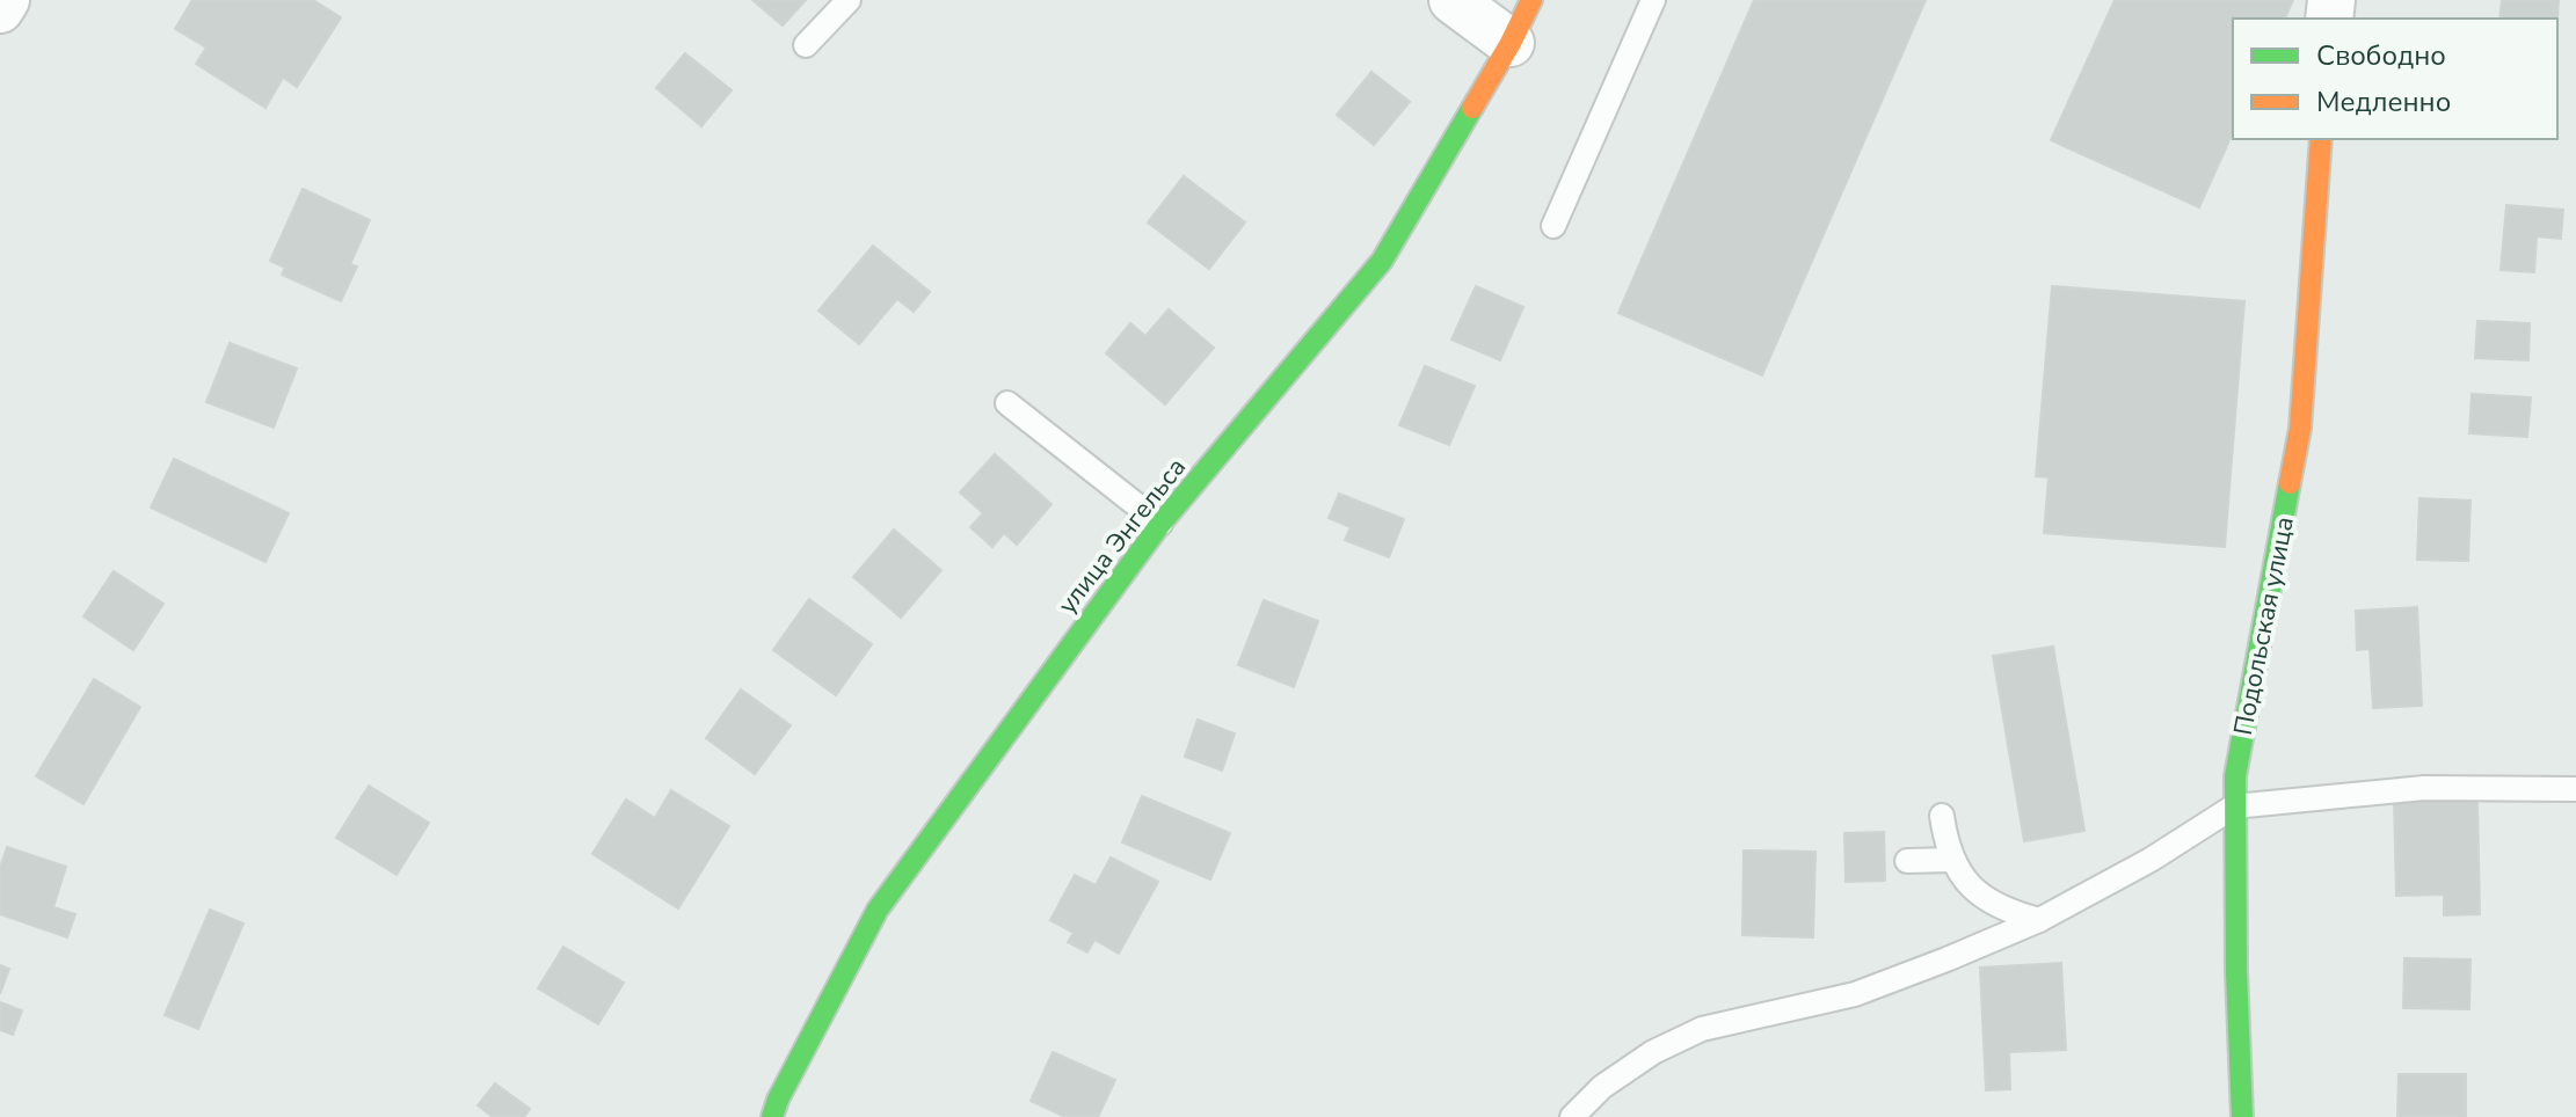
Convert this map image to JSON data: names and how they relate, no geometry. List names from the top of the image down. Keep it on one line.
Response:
{"streets":{"street":["улица Энгельса","Подольская улица"]},"legend":["Свободно","Медленно"]}
